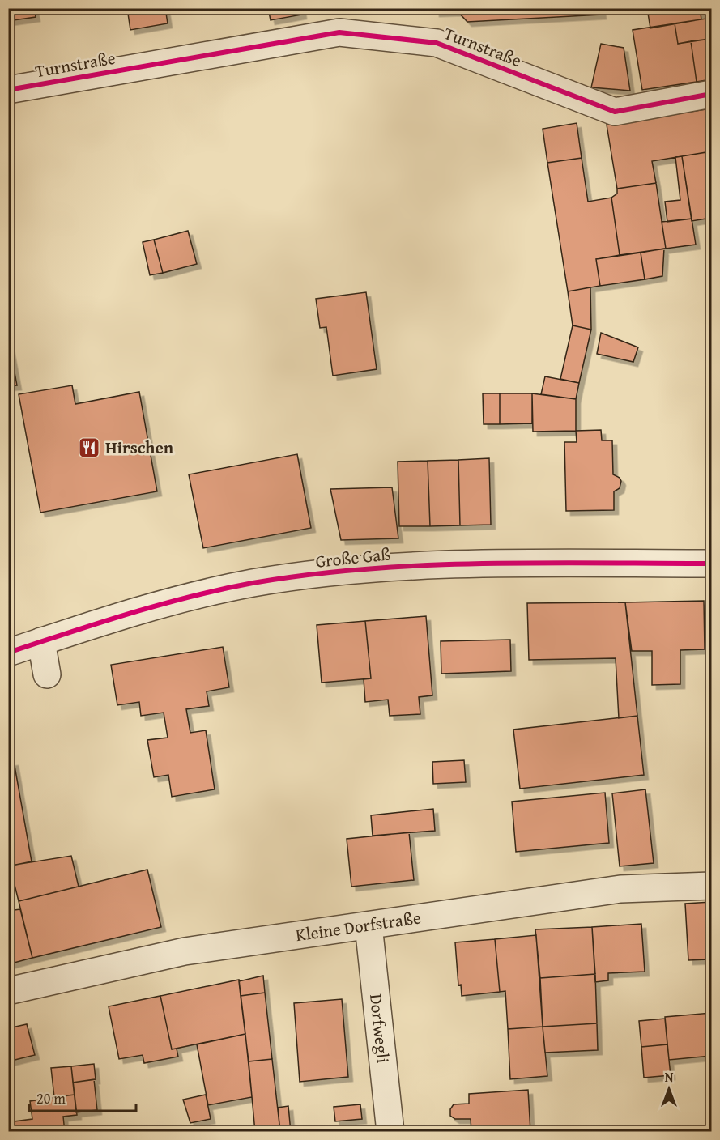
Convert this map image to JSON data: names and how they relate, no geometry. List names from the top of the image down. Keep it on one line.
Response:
{"streets":{"street":["Turnstraße","Große Gaß","Kleine Dorfstraße","Dorfwegli"]},"crossings":[["Kleine Dorfstraße","Dorfwegli"]],"places":{"restaurant":["Hirschen"]},"scale_bar":"20 m","north":"top"}
